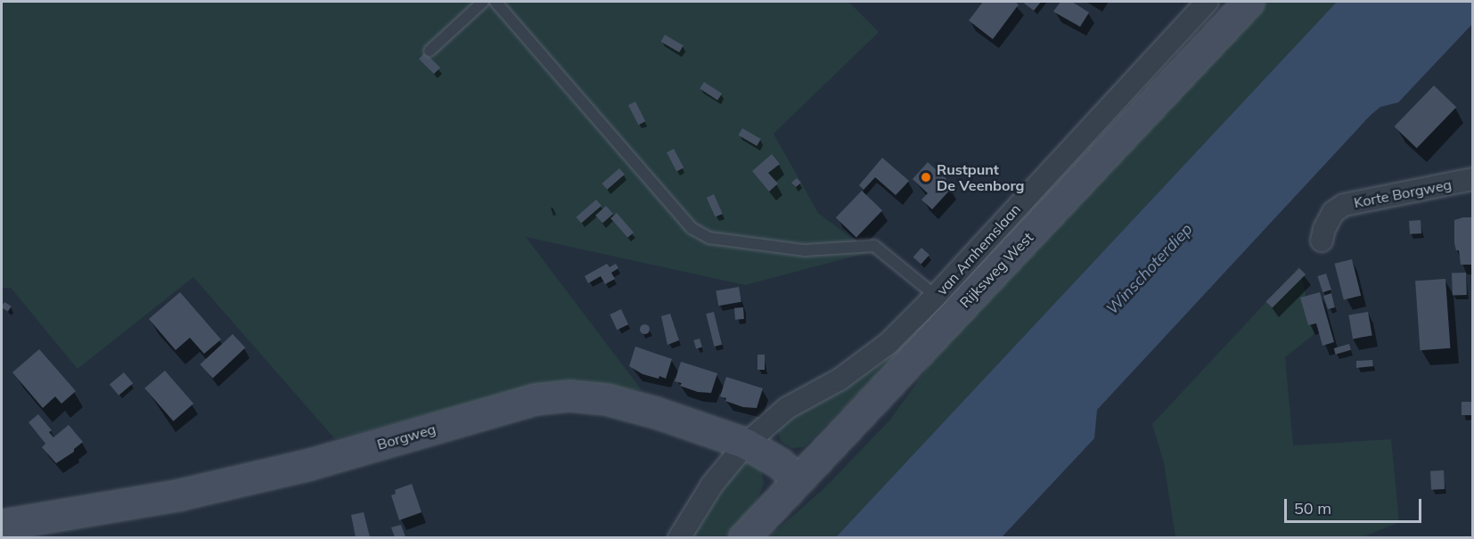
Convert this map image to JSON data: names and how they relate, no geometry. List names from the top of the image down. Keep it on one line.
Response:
{"streets":{"street":["Korte Borgweg","van Arnhemslaan","Rijksweg West","Borgweg"]},"crossings":[["van Arnhemslaan","Borgweg"],["Rijksweg West","Borgweg"]],"water":["Winschoterdiep"],"places":["Rustpunt De Veenborg"],"scale_bar":"50 m"}
